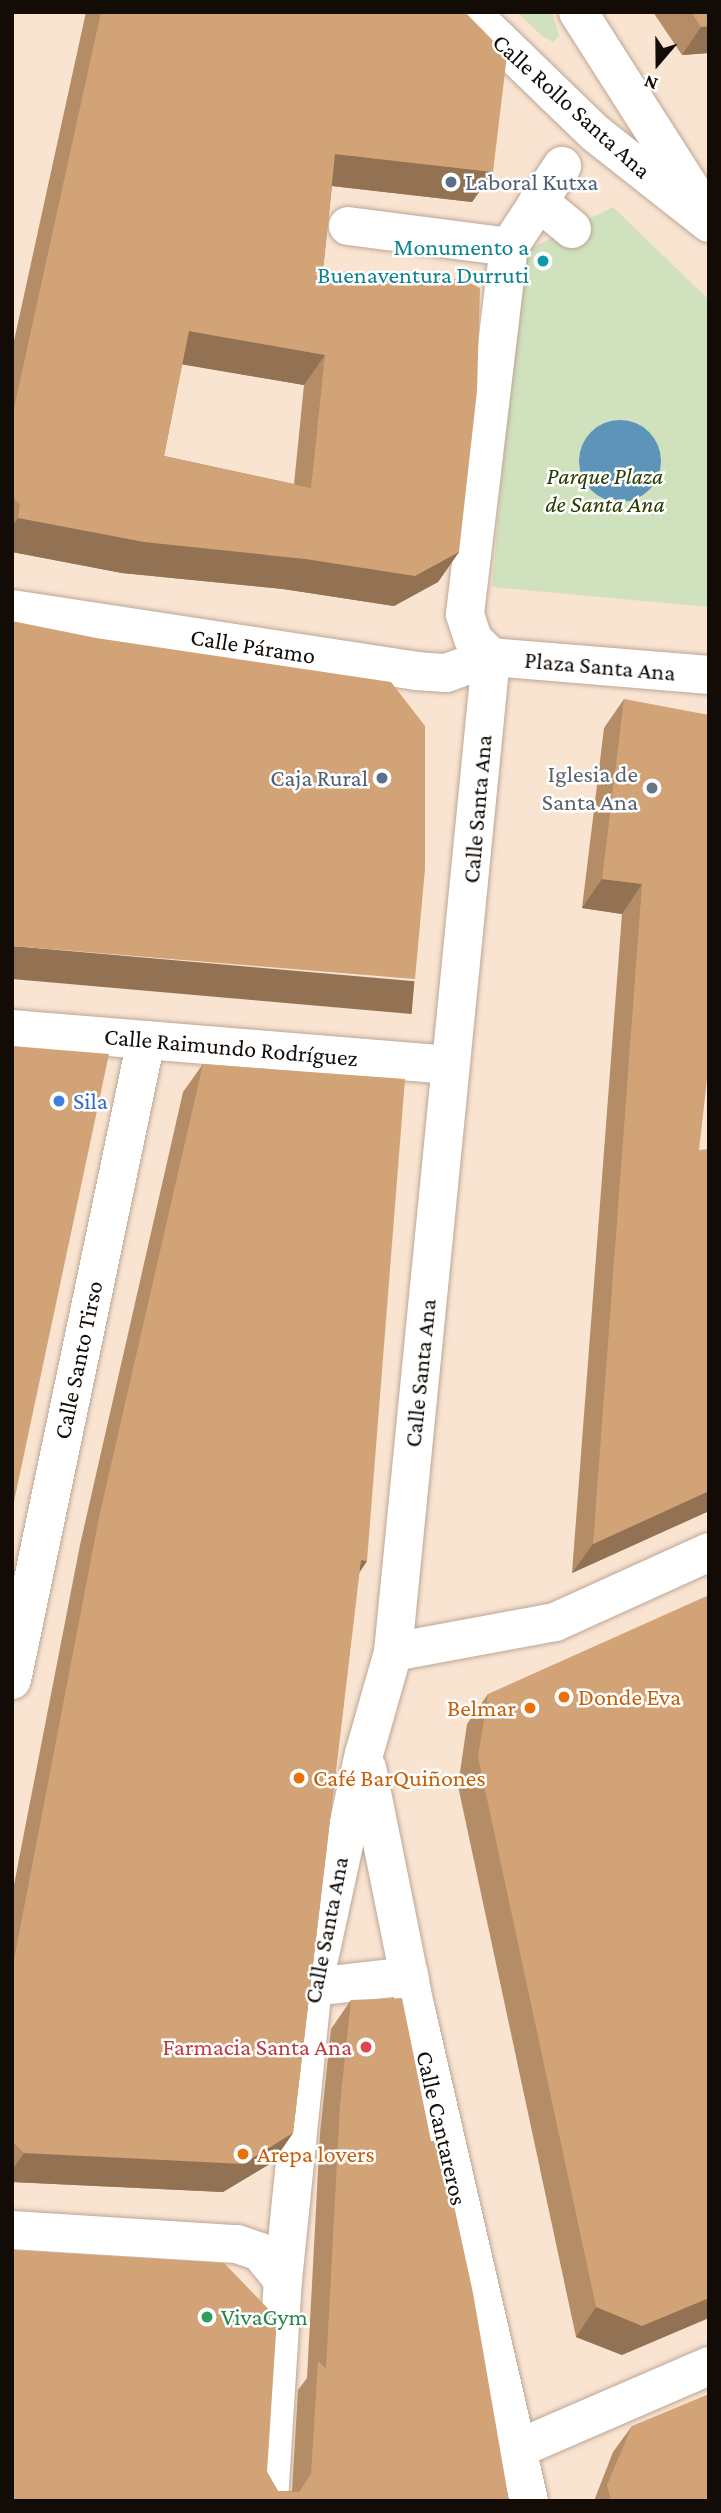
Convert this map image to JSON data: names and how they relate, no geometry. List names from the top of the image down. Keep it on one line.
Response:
{"streets":{"street":["Calle Rollo Santa Ana","Calle Páramo","Plaza Santa Ana","Calle Santa Ana","Calle Raimundo Rodríguez","Calle Santo Tirso","Calle Cantareros"]},"crossings":[["Calle Páramo","Plaza Santa Ana"],["Calle Páramo","Calle Santa Ana"],["Plaza Santa Ana","Calle Santa Ana"],["Calle Santa Ana","Calle Raimundo Rodríguez"],["Calle Santa Ana","Calle Cantareros"],["Calle Raimundo Rodríguez","Calle Santo Tirso"]],"parks":["Parque Plaza de Santa Ana"],"places":["Laboral Kutxa","Monumento a Buenaventura Durruti","Caja Rural","Iglesia de Santa Ana","Sila","Donde Eva","Belmar","Café BarQuiñones","Farmacia Santa Ana","Arepa lovers","VivaGym"],"north":"bottom"}
